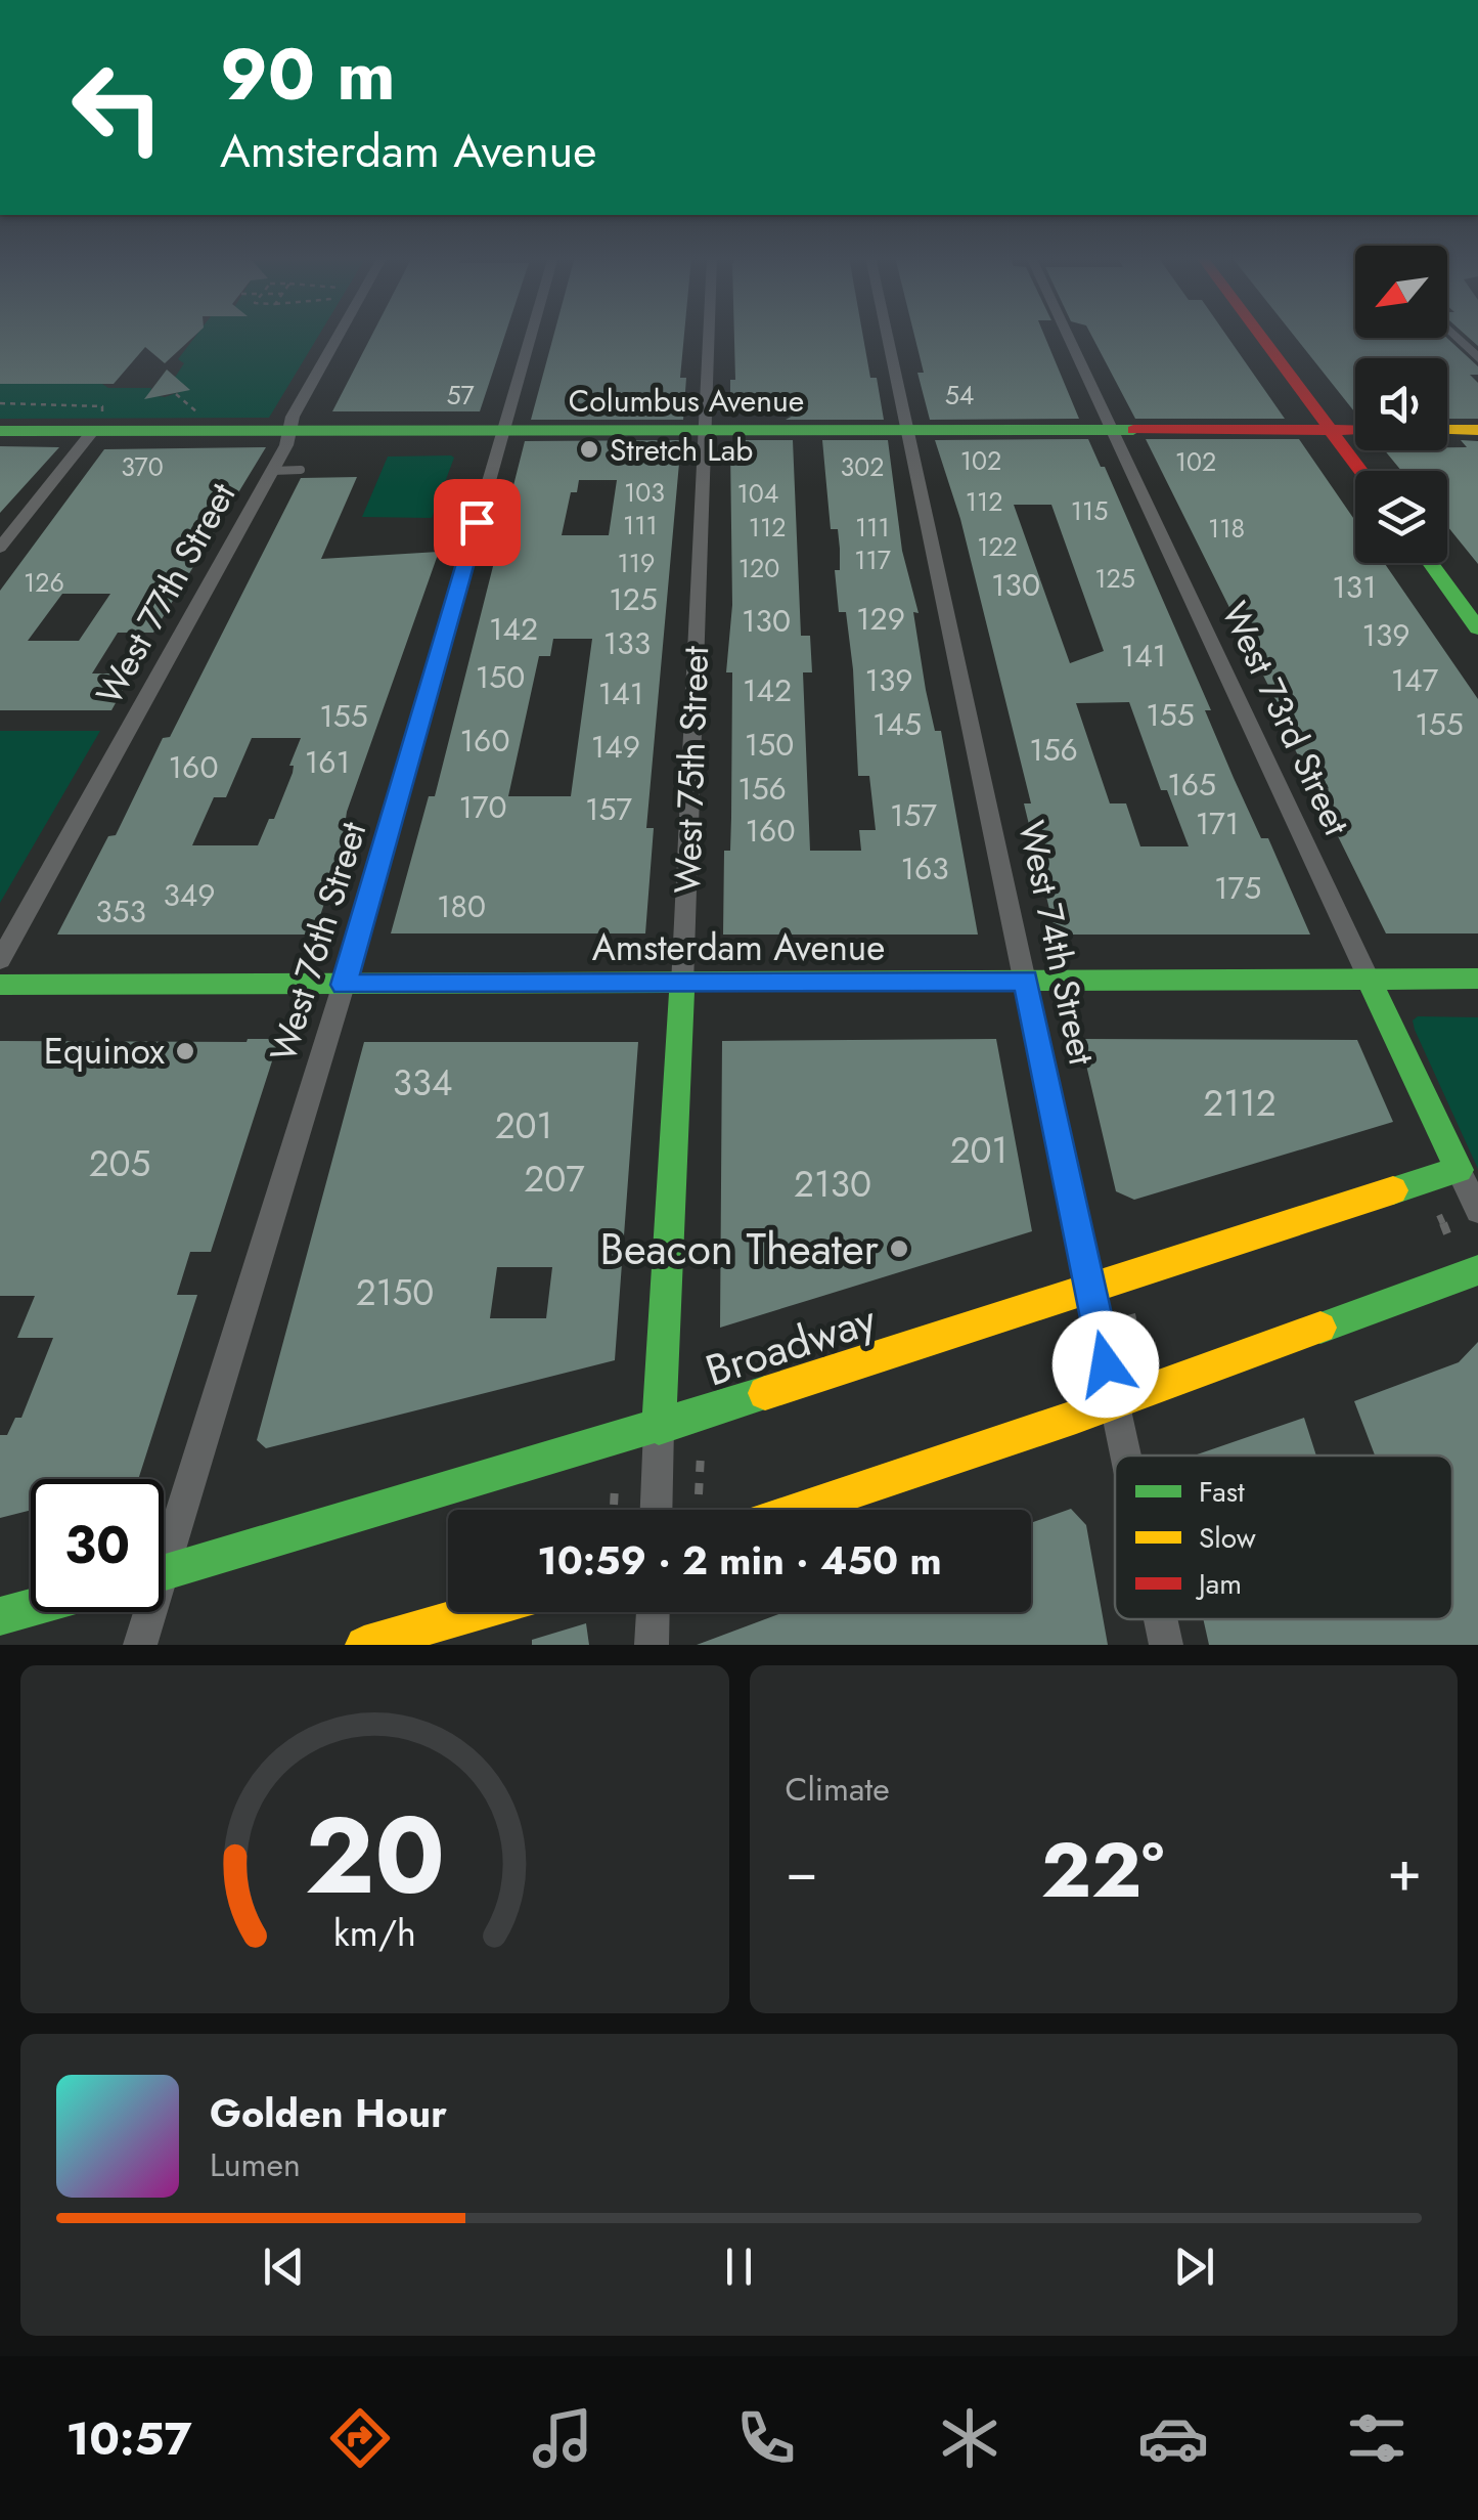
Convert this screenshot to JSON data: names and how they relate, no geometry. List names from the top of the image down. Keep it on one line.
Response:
{"streets":{"main road":["Columbus Avenue","West 73rd Street","West 75th Street","Amsterdam Avenue","Broadway"],"street":["West 77th Street","West 76th Street","West 74th Street"]},"crossings":[["Columbus Avenue","West 77th Street"],["Columbus Avenue","West 73rd Street"],["Columbus Avenue","West 75th Street"],["Columbus Avenue","West 76th Street"],["Columbus Avenue","West 74th Street"],["West 73rd Street","Amsterdam Avenue"],["West 73rd Street","Broadway"],["West 75th Street","Amsterdam Avenue"],["West 75th Street","Broadway"],["West 76th Street","Amsterdam Avenue"],["West 74th Street","Amsterdam Avenue"],["West 74th Street","Broadway"]],"places":["Stretch Lab","Equinox","Beacon Theater"],"house_numbers":["57","54","102","102","370","302","103","104","112","115","111","112","111","118","122","117","119","120","125","126","130","131","125","129","130","142","139","133","141","150","139","147","142","141","155","155","145","155","160","150","149","156","161","160","165","156","170","157","157","171","160","163","175","349","180","353","334","2112","201","201","205","207","2130","2150"],"legend":["Fast","Slow","Jam"],"north":"bottom left","page":{"turn":["90 m","Amsterdam Avenue"],"limit":"30","trip":"10:59 · 2 min · 450 m","tile":"Climate","heat":["−","22°","+"],"song":["Golden Hour","Lumen"],"tabs":"10:57","gauge":["20","km/h"]}}
